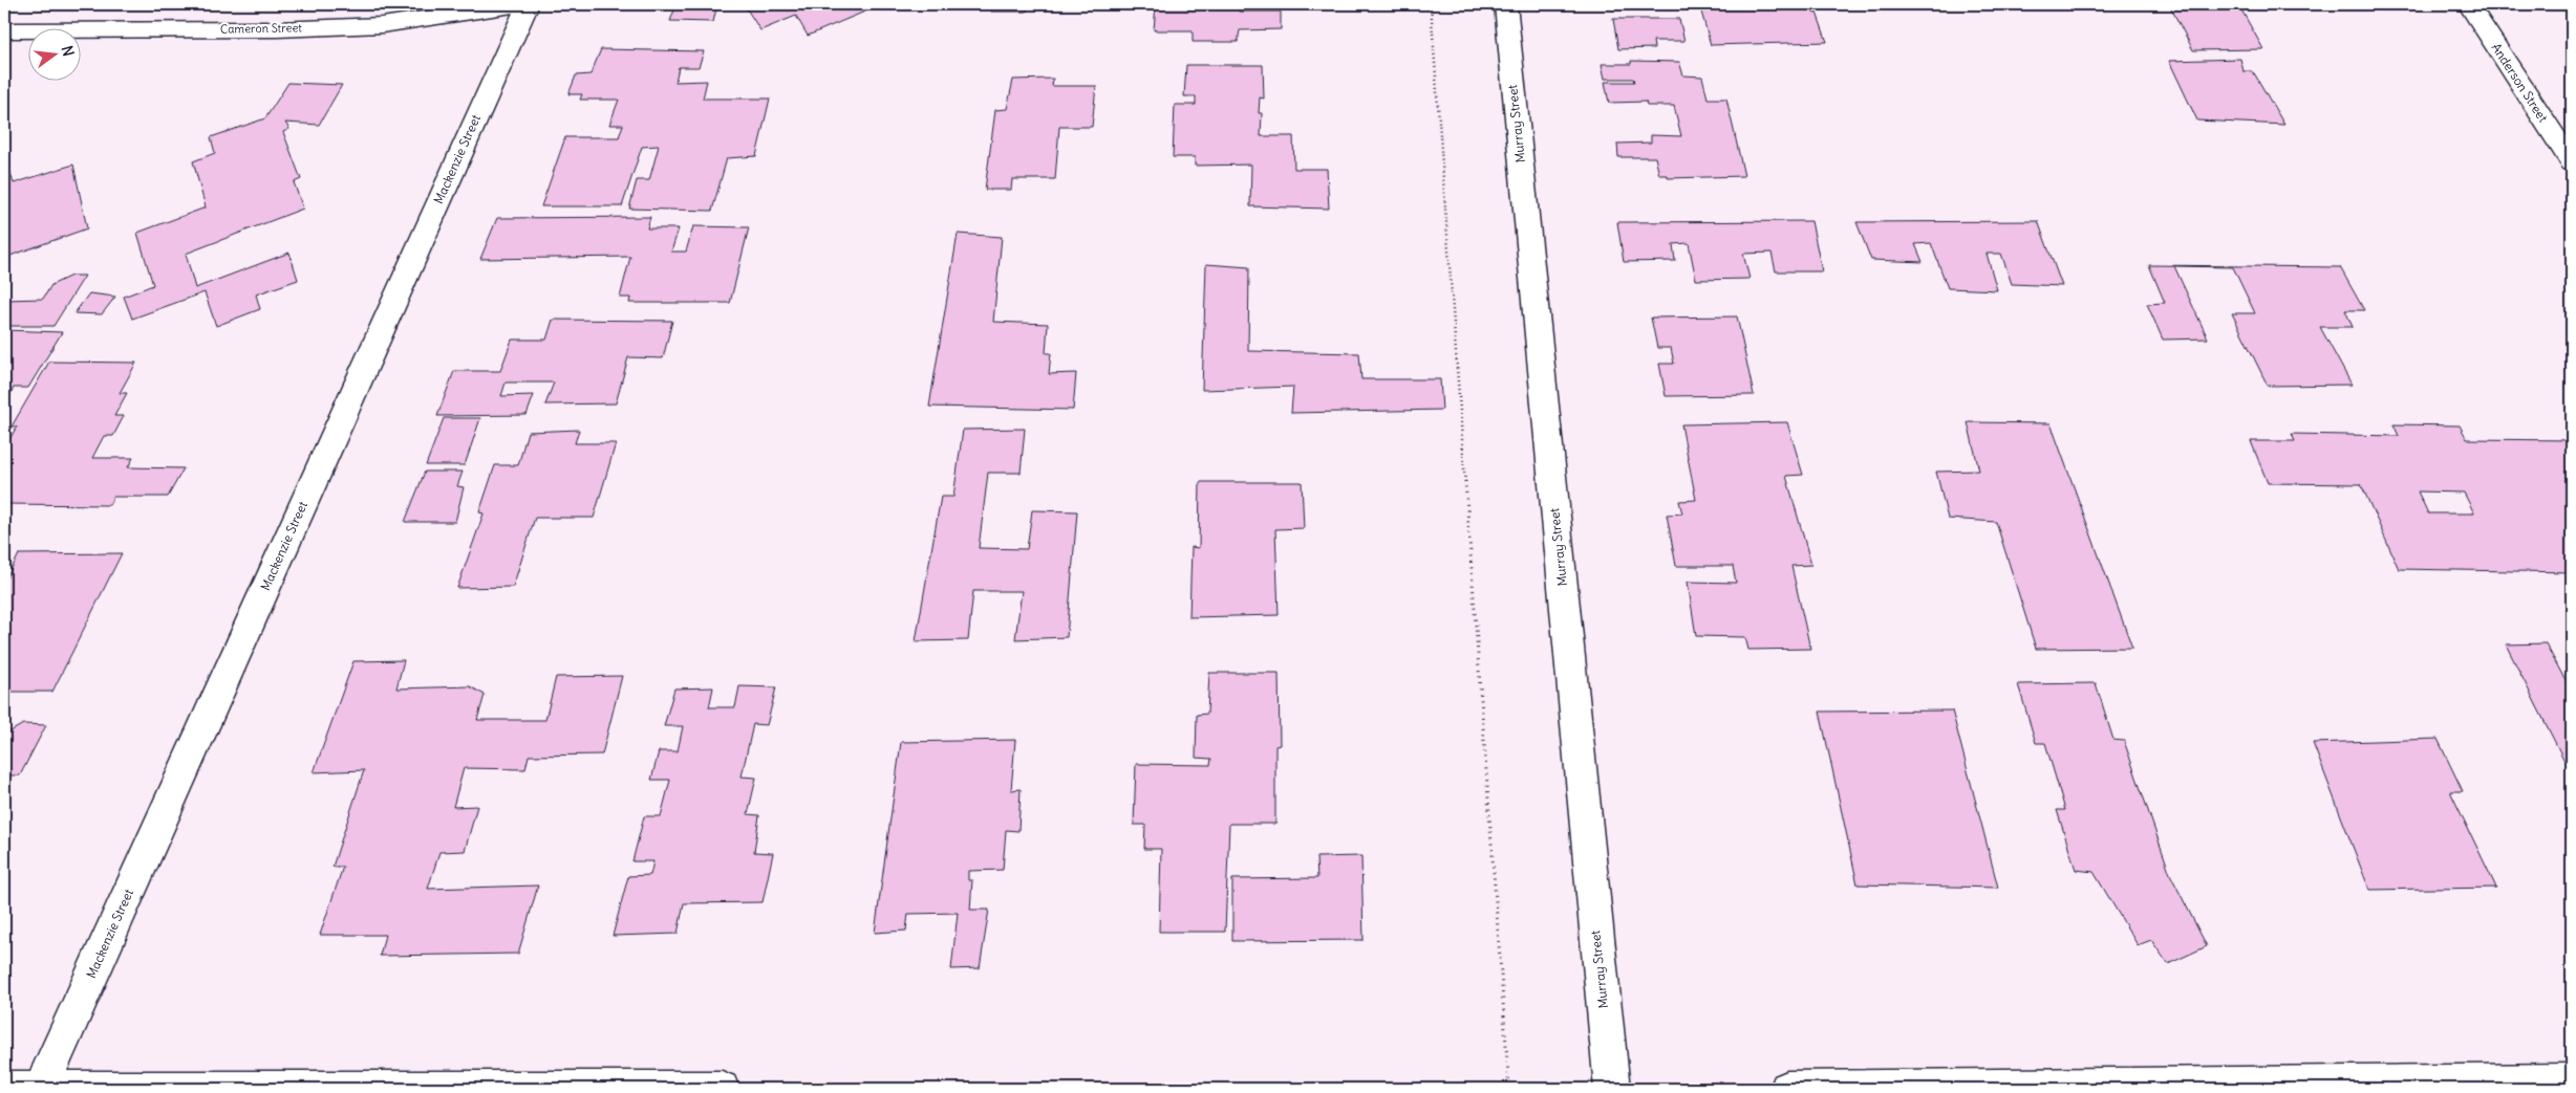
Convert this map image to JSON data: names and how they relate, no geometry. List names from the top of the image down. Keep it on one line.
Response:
{"streets":{"street":["Cameron Street","Anderson Street","Murray Street","Mackenzie Street"]},"north":"right"}
